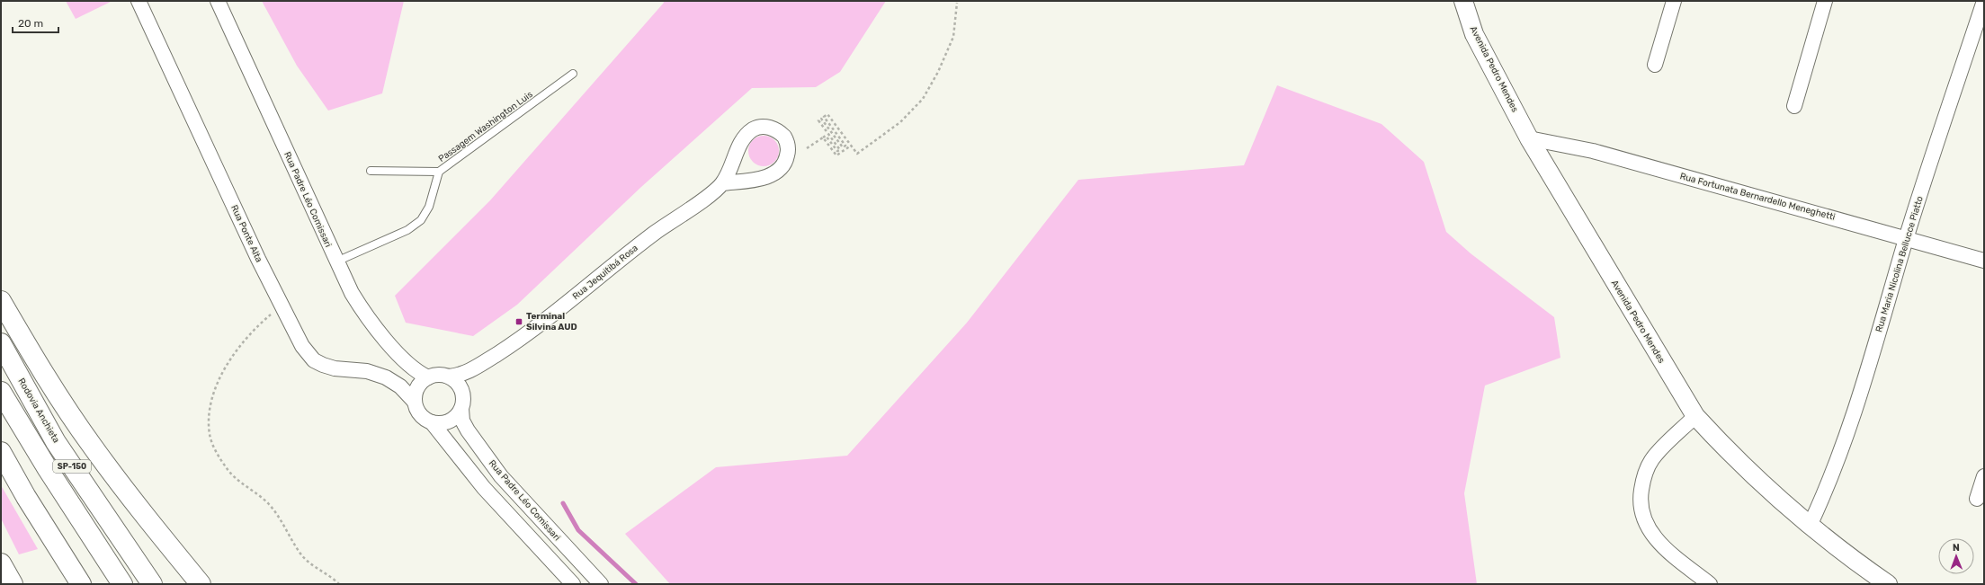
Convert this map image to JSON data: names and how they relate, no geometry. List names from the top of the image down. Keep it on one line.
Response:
{"streets":{"highway":["Rodovia Anchieta","SP-150"],"street":["Avenida Pedro Mendes","Rua Fortunata Bernardello Meneghetti","Rua Padre Léo Comissari","Rua Ponte Alta","Rua Maria Nicolina Bellucce Piatto","Rua Jequitibá Rosa"],"lane":["Passagem Washington Luis"]},"crossings":[["Avenida Pedro Mendes","Rua Fortunata Bernardello Meneghetti"],["Avenida Pedro Mendes","Rua Maria Nicolina Bellucce Piatto"],["Passagem Washington Luis","Rua Padre Léo Comissari"],["Rua Fortunata Bernardello Meneghetti","Rua Maria Nicolina Bellucce Piatto"],["Rua Padre Léo Comissari","Rua Ponte Alta"],["Rua Padre Léo Comissari","Rua Jequitibá Rosa"],["Rua Ponte Alta","Rua Jequitibá Rosa"]],"places":{"transit":["Terminal Silvina AUD"]},"scale_bar":"20 m","north":"top"}
